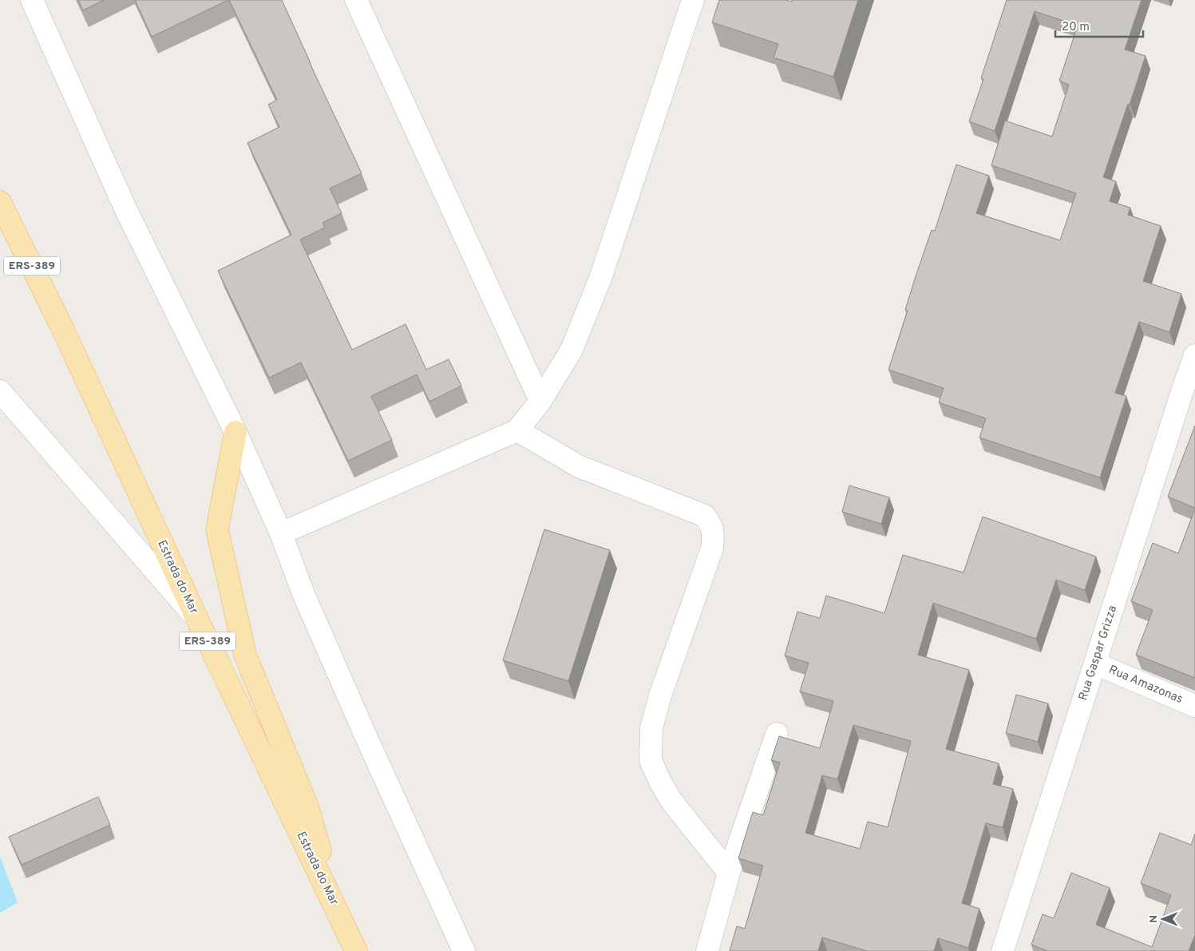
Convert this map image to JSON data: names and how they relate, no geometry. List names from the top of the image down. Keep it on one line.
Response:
{"streets":{"main road":["ERS-389","Estrada do Mar"],"street":["Rua Gaspar Grizza","Rua Amazonas"]},"crossings":[["Rua Gaspar Grizza","Rua Amazonas"]],"scale_bar":"20 m","north":"left"}
